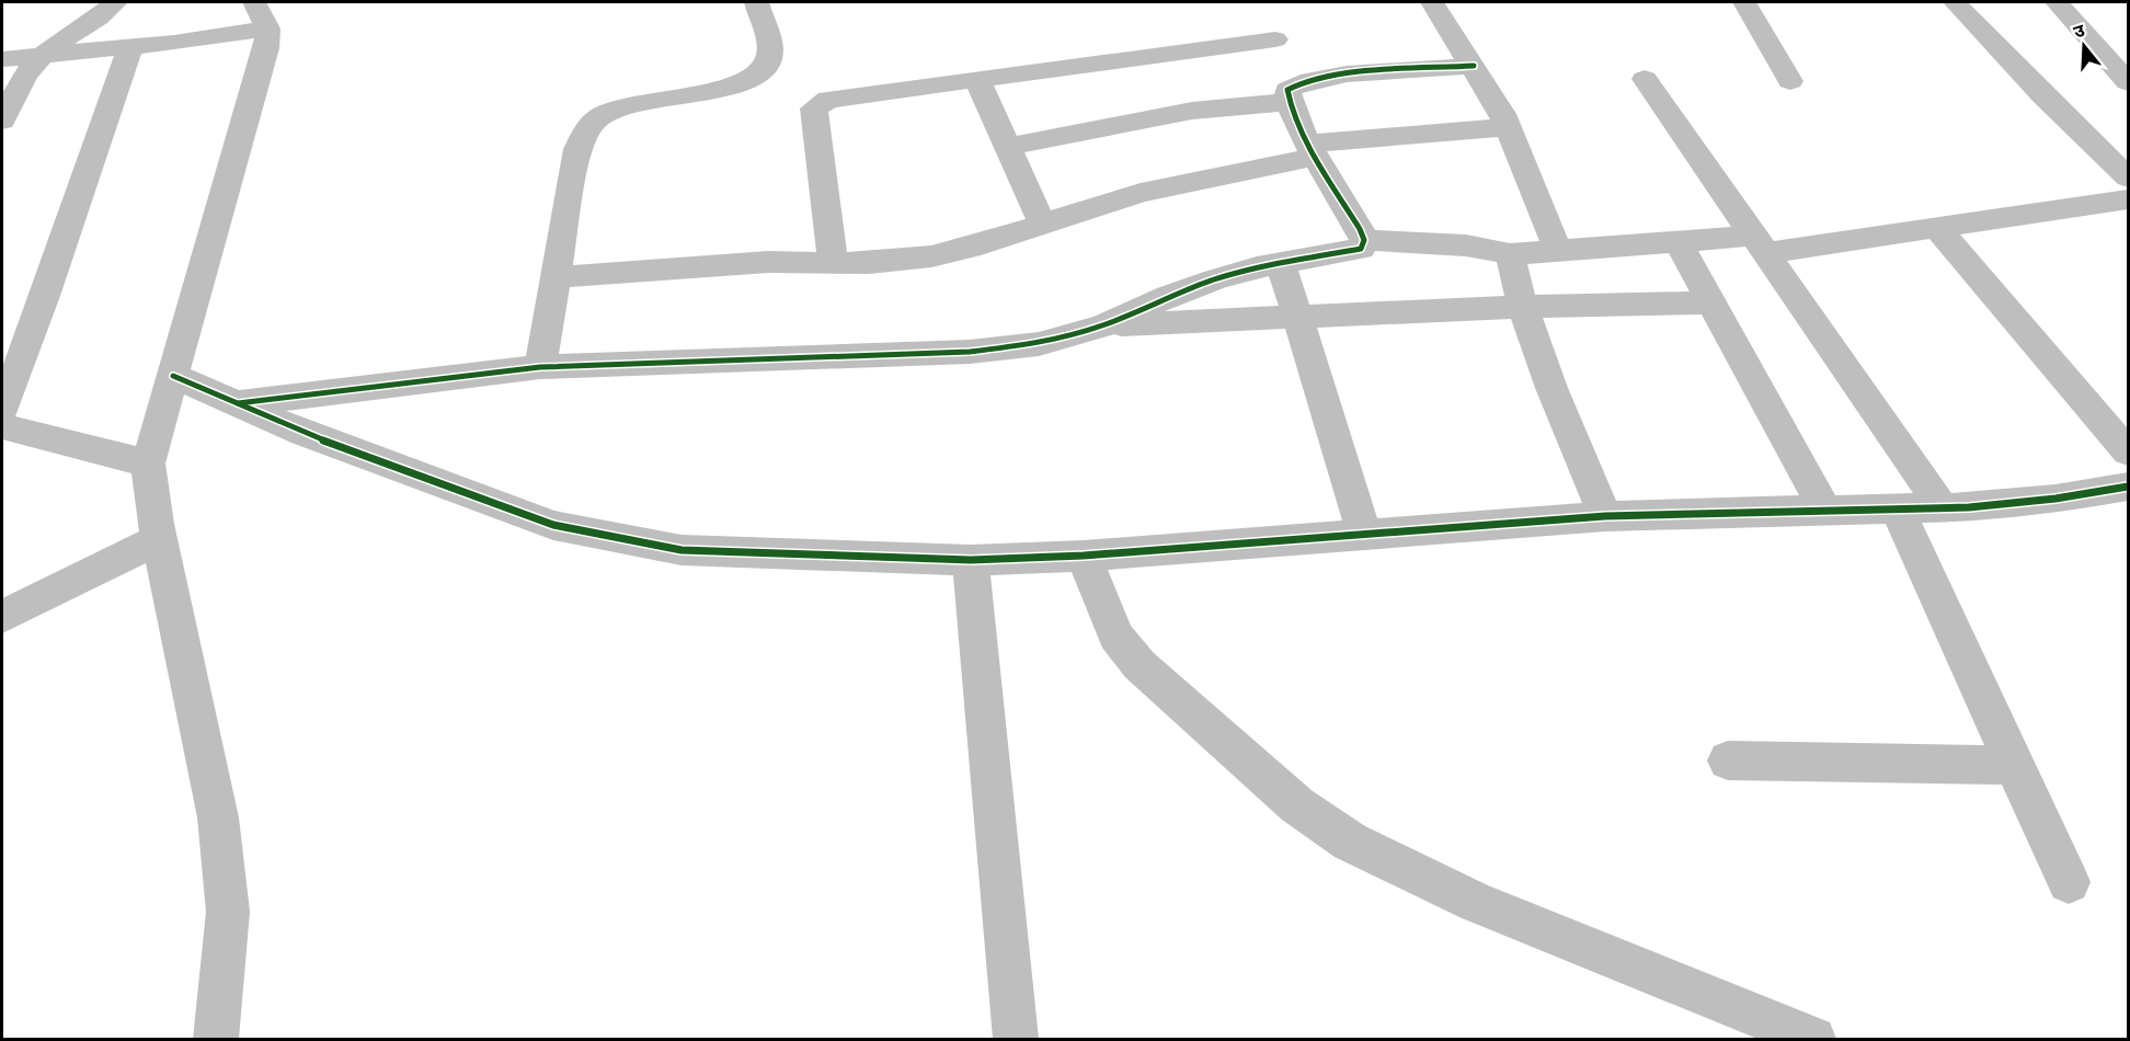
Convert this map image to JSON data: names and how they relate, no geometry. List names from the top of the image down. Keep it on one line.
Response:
{"north":"top"}
